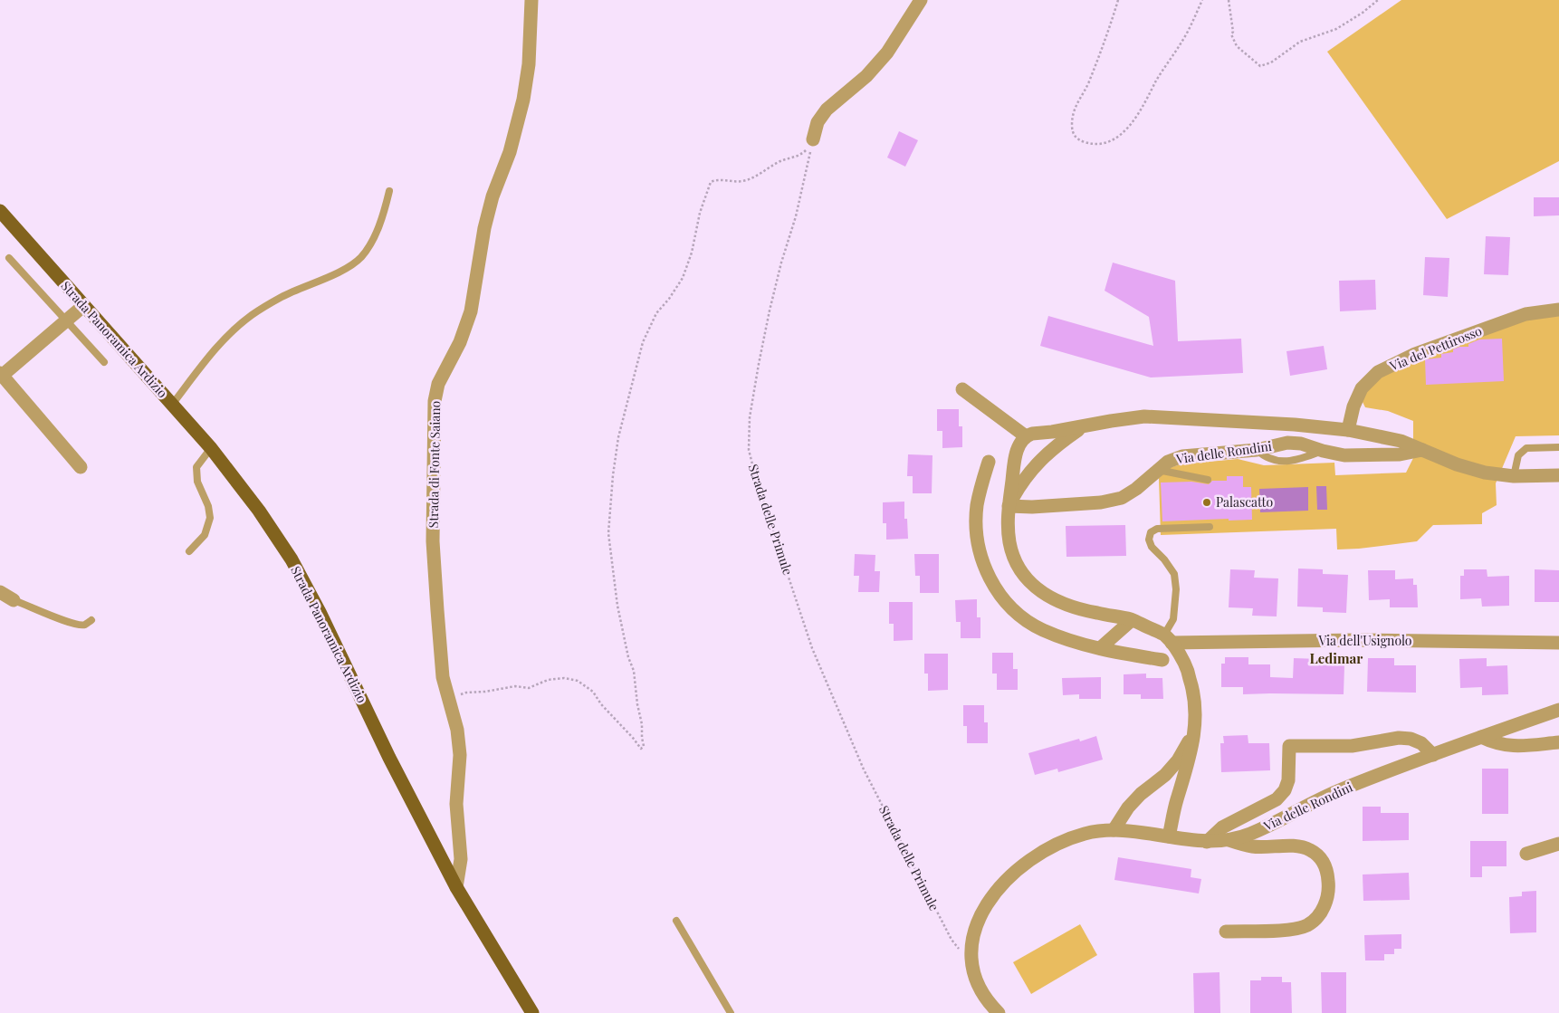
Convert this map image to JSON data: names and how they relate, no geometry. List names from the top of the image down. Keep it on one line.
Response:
{"streets":{"main road":["Strada Panoramica Ardizio"],"street":["Via del Pettirosso","Via delle Rondini","Strada di Fonte Saiano","Via dell'Usignolo"],"path":["Strada delle Primule"]},"crossings":[["Strada Panoramica Ardizio","Strada di Fonte Saiano"],["Via del Pettirosso","Via delle Rondini"],["Via delle Rondini","Strada delle Primule"]],"districts":["Ledimar"],"places":["Palascatto"]}
